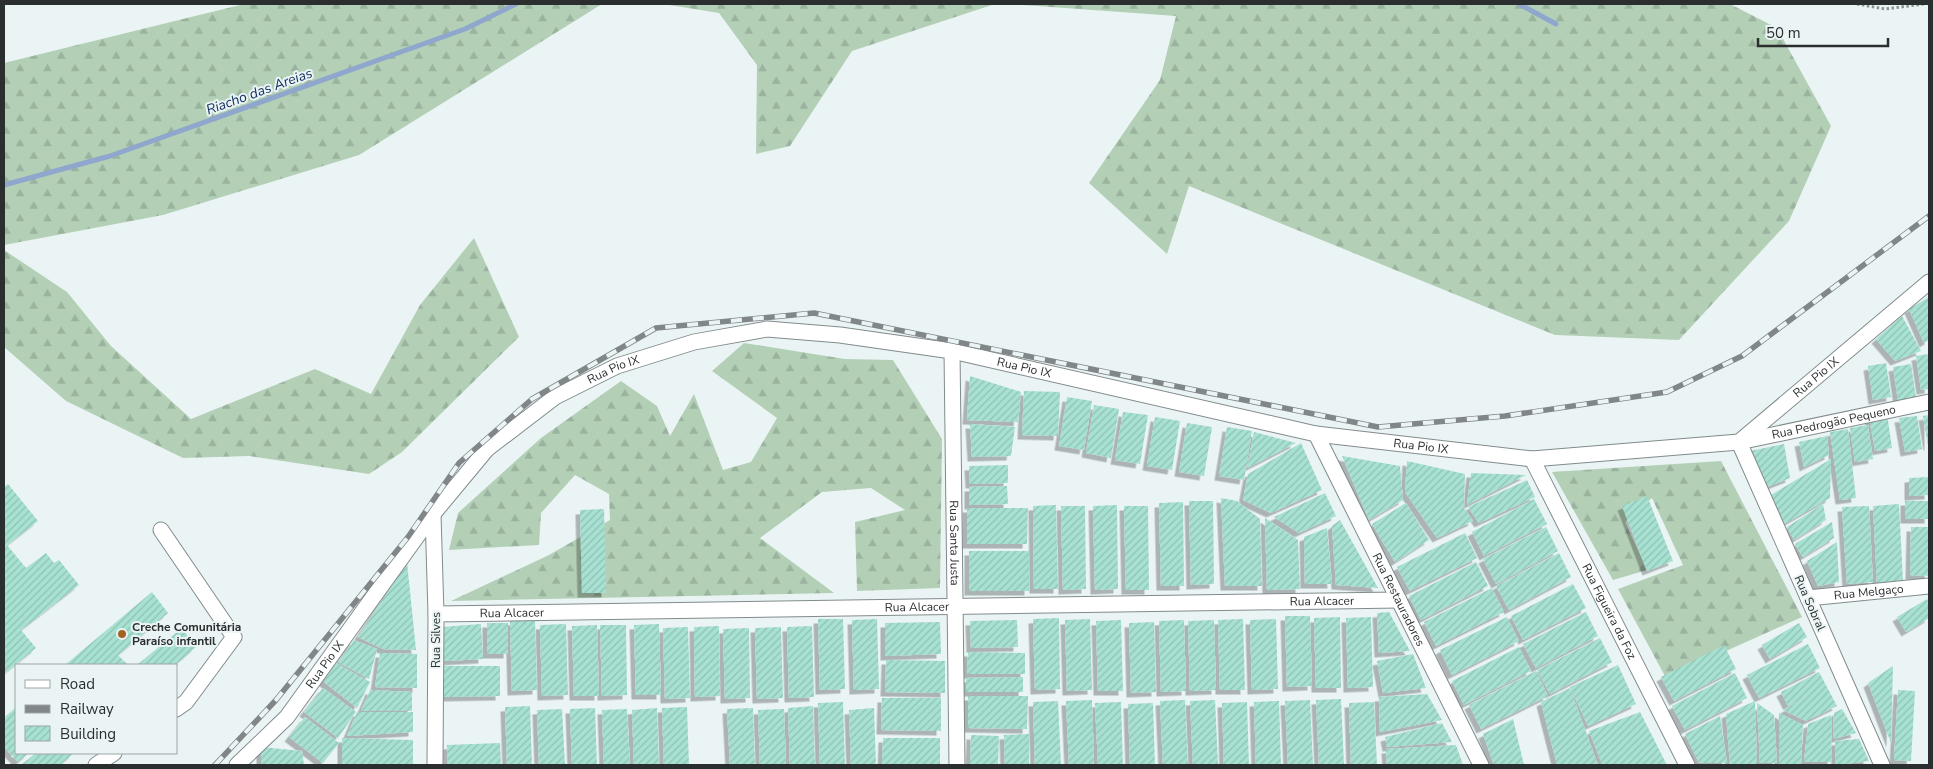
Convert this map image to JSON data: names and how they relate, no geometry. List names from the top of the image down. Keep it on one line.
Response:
{"streets":{"street":["Rua Pio IX","Rua Pedrogão Pequeno","Rua Santa Justa","Rua Melgaço","Rua Restauradores","Rua Alcacer","Rua Sobral","Rua Figueira da Foz","Rua Silves"]},"crossings":[["Rua Pio IX","Rua Pedrogão Pequeno"],["Rua Pio IX","Rua Santa Justa"],["Rua Pio IX","Rua Restauradores"],["Rua Pio IX","Rua Sobral"],["Rua Pio IX","Rua Figueira da Foz"],["Rua Pio IX","Rua Silves"],["Rua Pedrogão Pequeno","Rua Sobral"],["Rua Santa Justa","Rua Alcacer"],["Rua Melgaço","Rua Sobral"],["Rua Restauradores","Rua Alcacer"],["Rua Alcacer","Rua Silves"]],"water":["Riacho das Areias"],"places":["Creche Comunitária Paraíso infantil"],"legend":["Road","Railway","Building"],"scale_bar":"50 m"}
